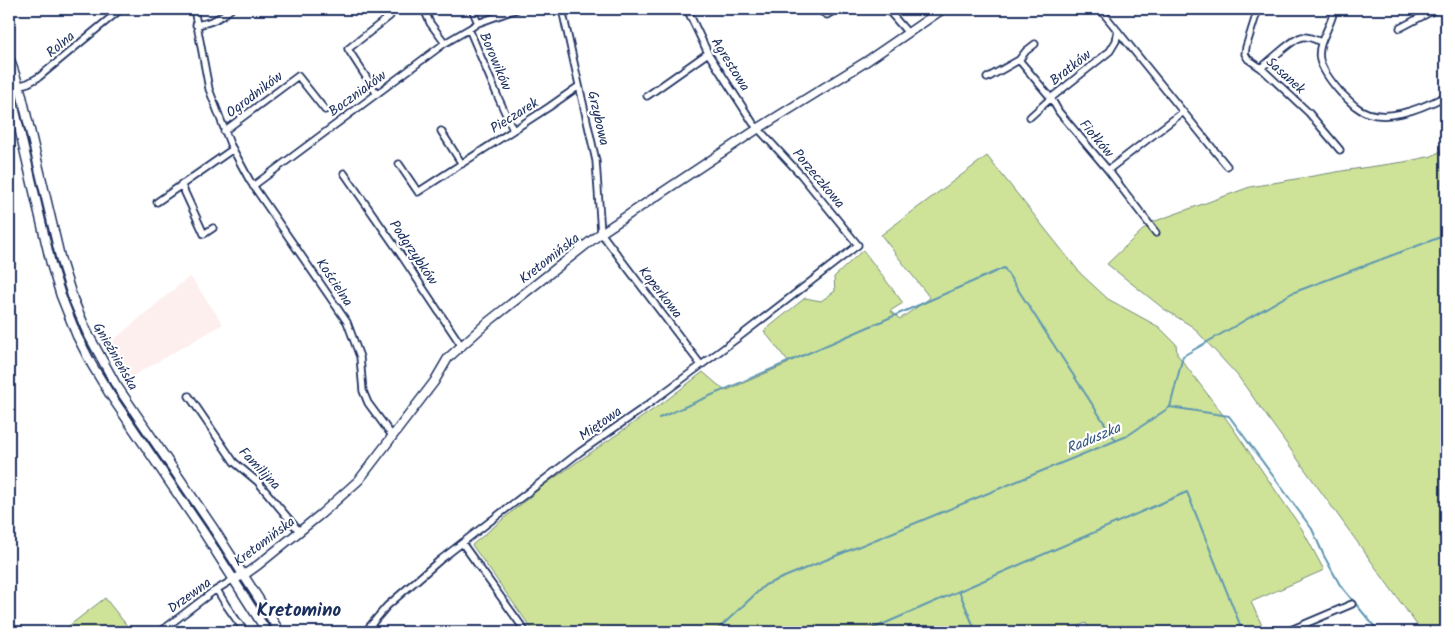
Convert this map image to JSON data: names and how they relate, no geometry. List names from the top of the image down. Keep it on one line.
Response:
{"streets":{"main road":["Kretomińska","Gnieźnieńska"],"street":["Rolna","Borowików","Agrestowa","Bratków","Sasanek","Boczniaków","Ogrodników","Pieczarek","Grzybowa","Fiołków","Porzeczkowa","Podgrzybków","Kościelna","Koperkowa","Miętowa","Familijna","Drzewna"]},"crossings":[["Rolna","Gnieźnieńska"],["Borowików","Boczniaków"],["Borowików","Pieczarek"],["Agrestowa","Porzeczkowa"],["Agrestowa","Kretomińska"],["Bratków","Fiołków"],["Boczniaków","Kościelna"],["Ogrodników","Kościelna"],["Pieczarek","Grzybowa"],["Grzybowa","Kretomińska"],["Grzybowa","Koperkowa"],["Porzeczkowa","Kretomińska"],["Porzeczkowa","Miętowa"],["Podgrzybków","Kretomińska"],["Kretomińska","Kościelna"],["Kretomińska","Koperkowa"],["Kretomińska","Gnieźnieńska"],["Kretomińska","Familijna"],["Kretomińska","Drzewna"],["Koperkowa","Miętowa"],["Gnieźnieńska","Drzewna"]],"districts":["Kretomino"],"water":["Raduszka"]}
